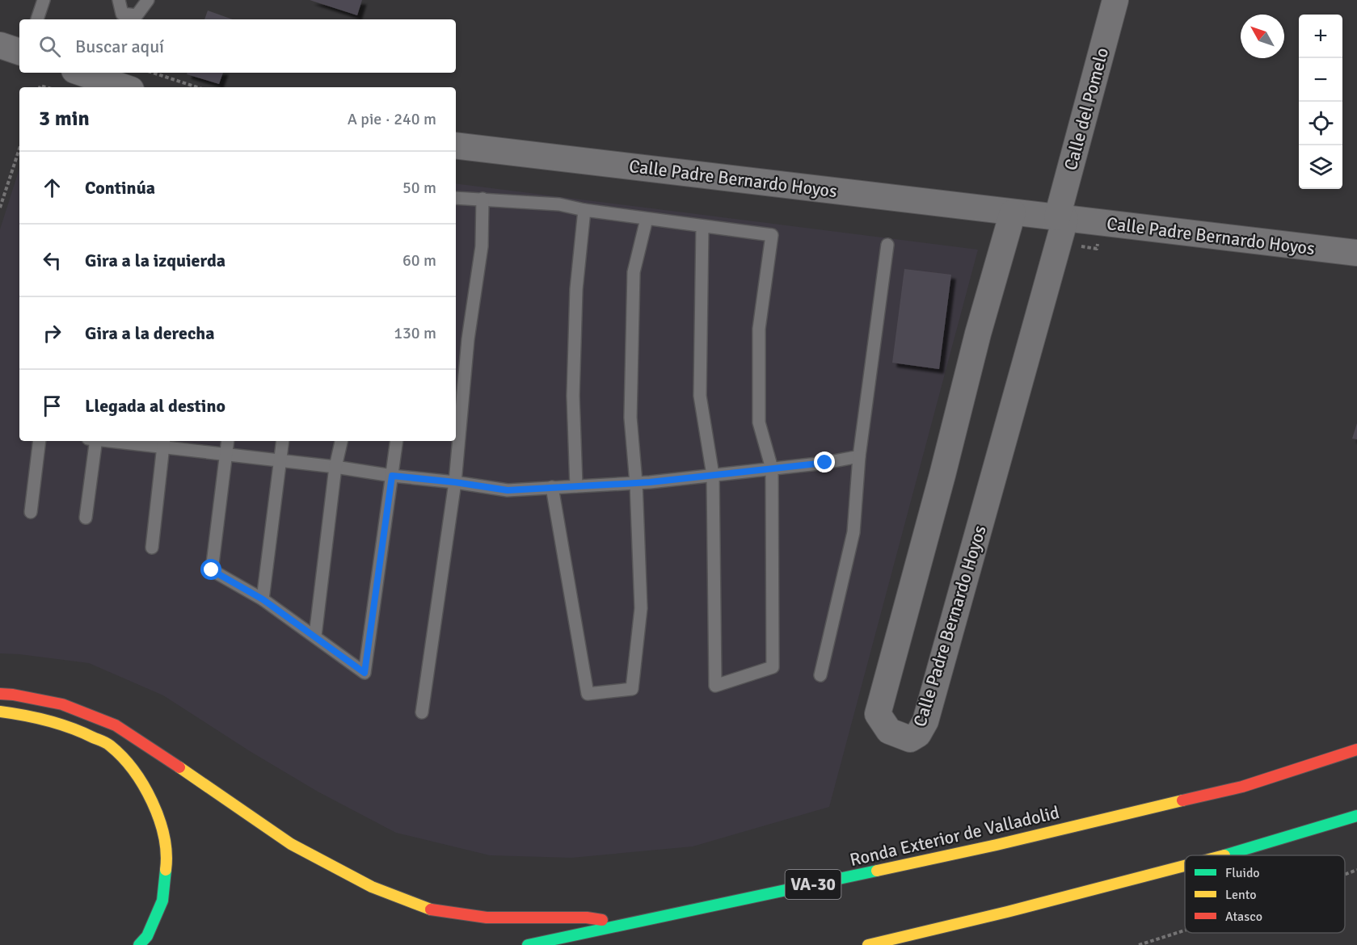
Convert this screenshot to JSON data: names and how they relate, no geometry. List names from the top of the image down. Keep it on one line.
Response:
{"streets":{"highway":["Ronda Exterior de Valladolid","VA-30"],"street":["Calle del Pomelo","Calle Padre Bernardo Hoyos"]},"crossings":[["Calle del Pomelo","Calle Padre Bernardo Hoyos"]],"legend":["Fluido","Lento","Atasco"],"north":"top left","page":{"map_buttons":["+","−"],"search":"Buscar aquí","heading":["3 min","A pie · 240 m"],"list":[["Continúa","50 m"],["Gira a la izquierda","60 m"],["Gira a la derecha","130 m"],"Llegada al destino"]}}
